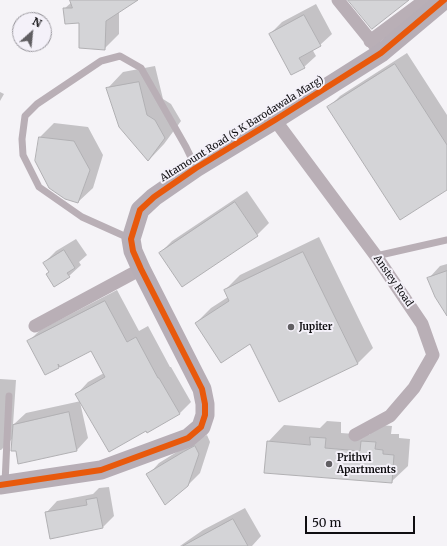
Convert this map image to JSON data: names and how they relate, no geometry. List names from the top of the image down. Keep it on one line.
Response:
{"streets":{"street":["Altamount Road (S K Barodawala Marg)","Anstey Road"]},"crossings":[["Altamount Road (S K Barodawala Marg)","Anstey Road"]],"places":["Jupiter","Prithvi Apartments"],"scale_bar":"50 m","north":"top right"}
